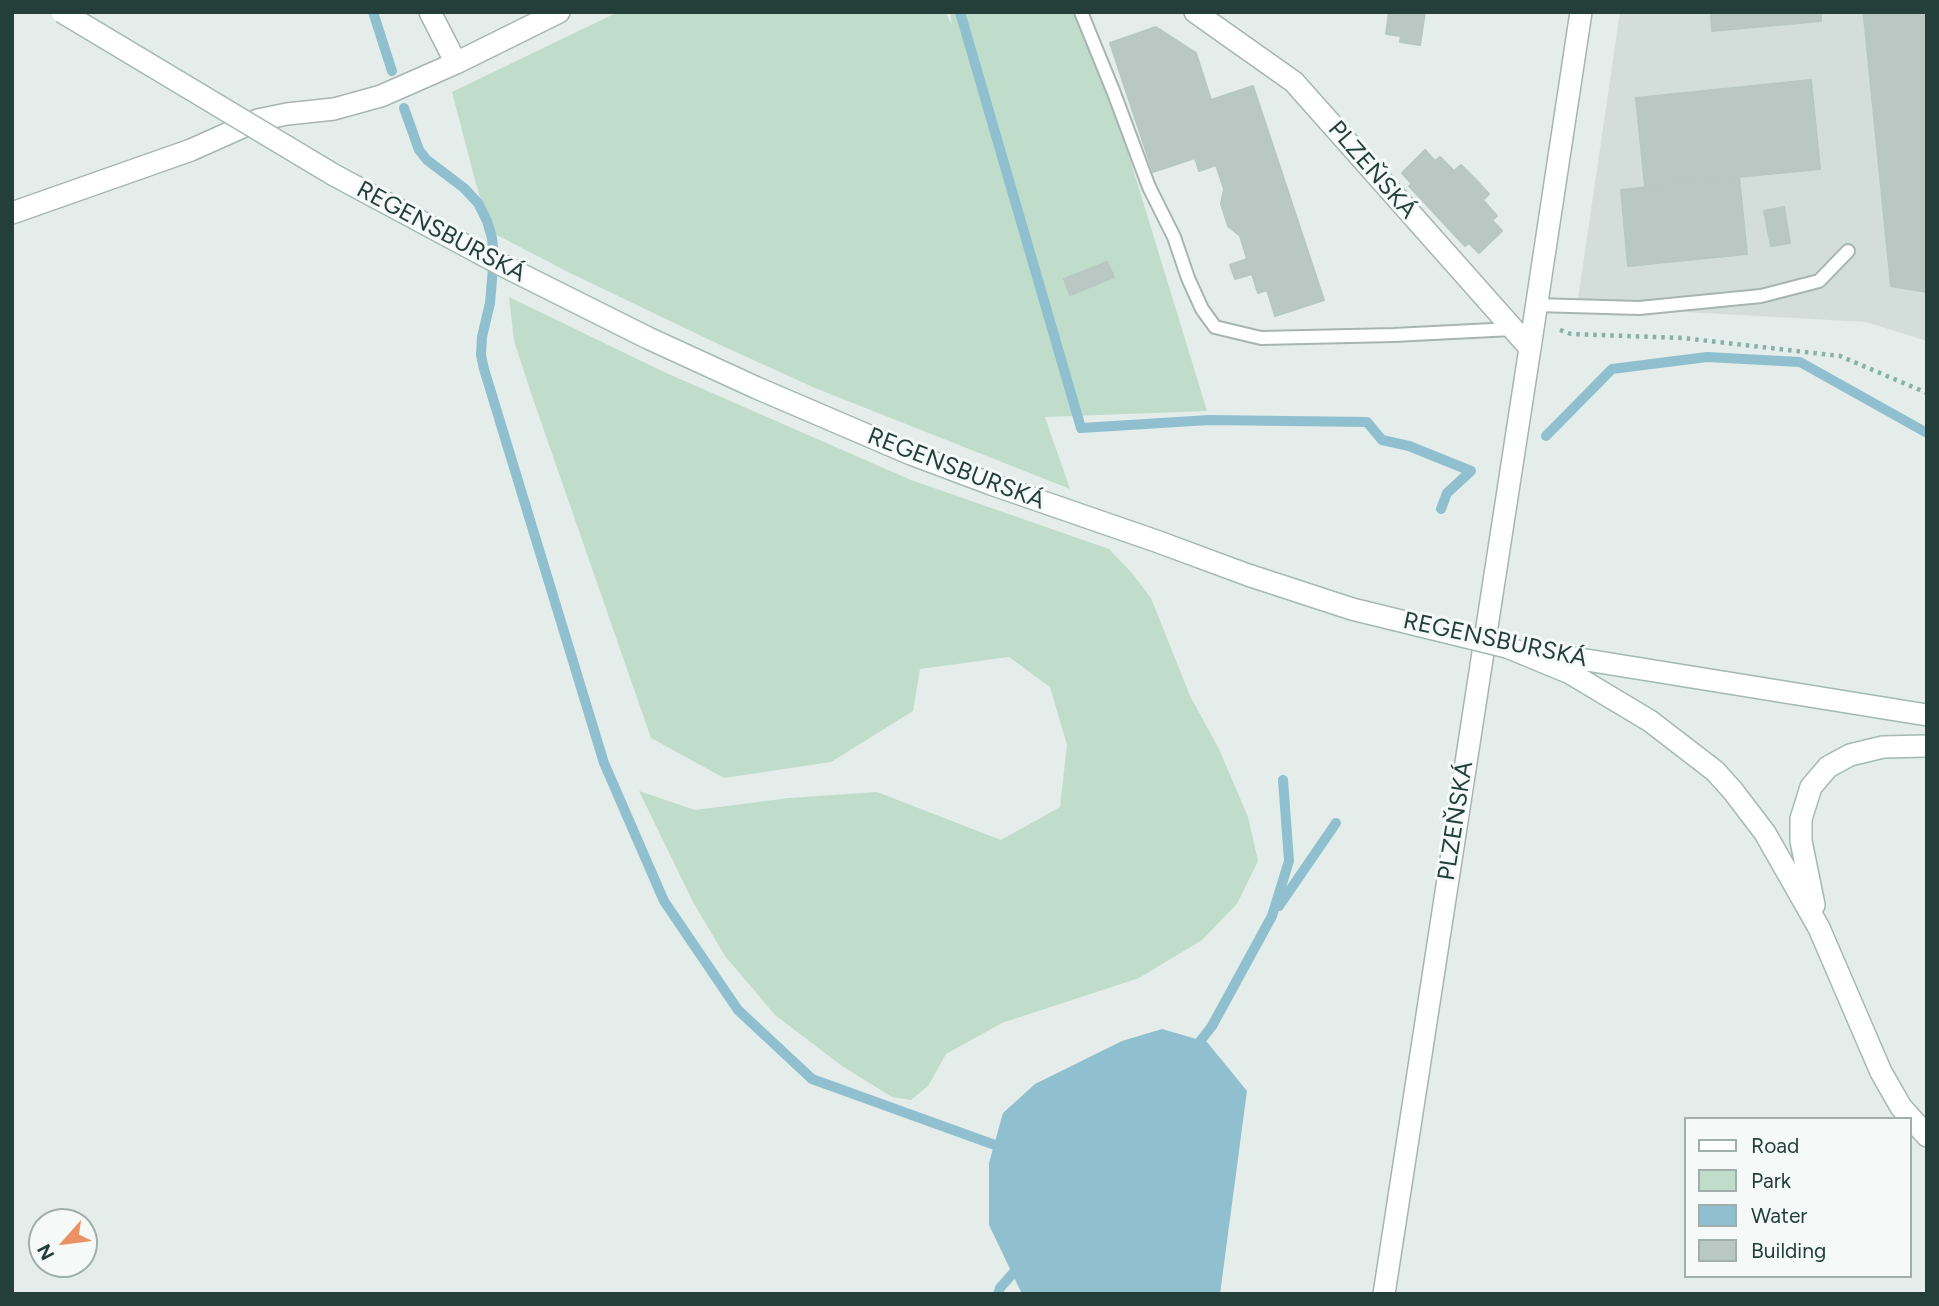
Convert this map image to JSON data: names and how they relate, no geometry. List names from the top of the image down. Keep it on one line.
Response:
{"streets":{"main road":["PLZEŇSKÁ","REGENSBURSKÁ"]},"legend":["Road","Park","Water","Building"],"north":"bottom left"}
